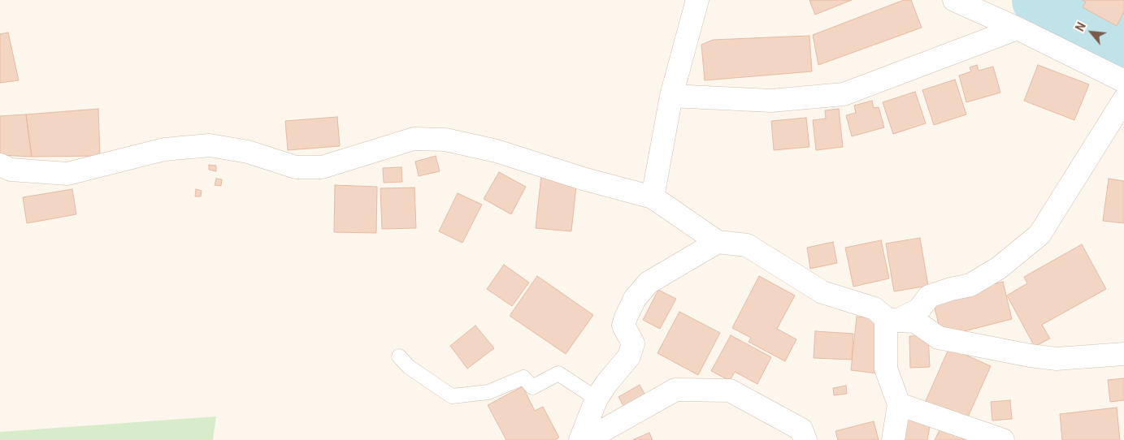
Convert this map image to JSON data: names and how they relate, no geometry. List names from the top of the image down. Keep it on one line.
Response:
{"north":"top left"}
